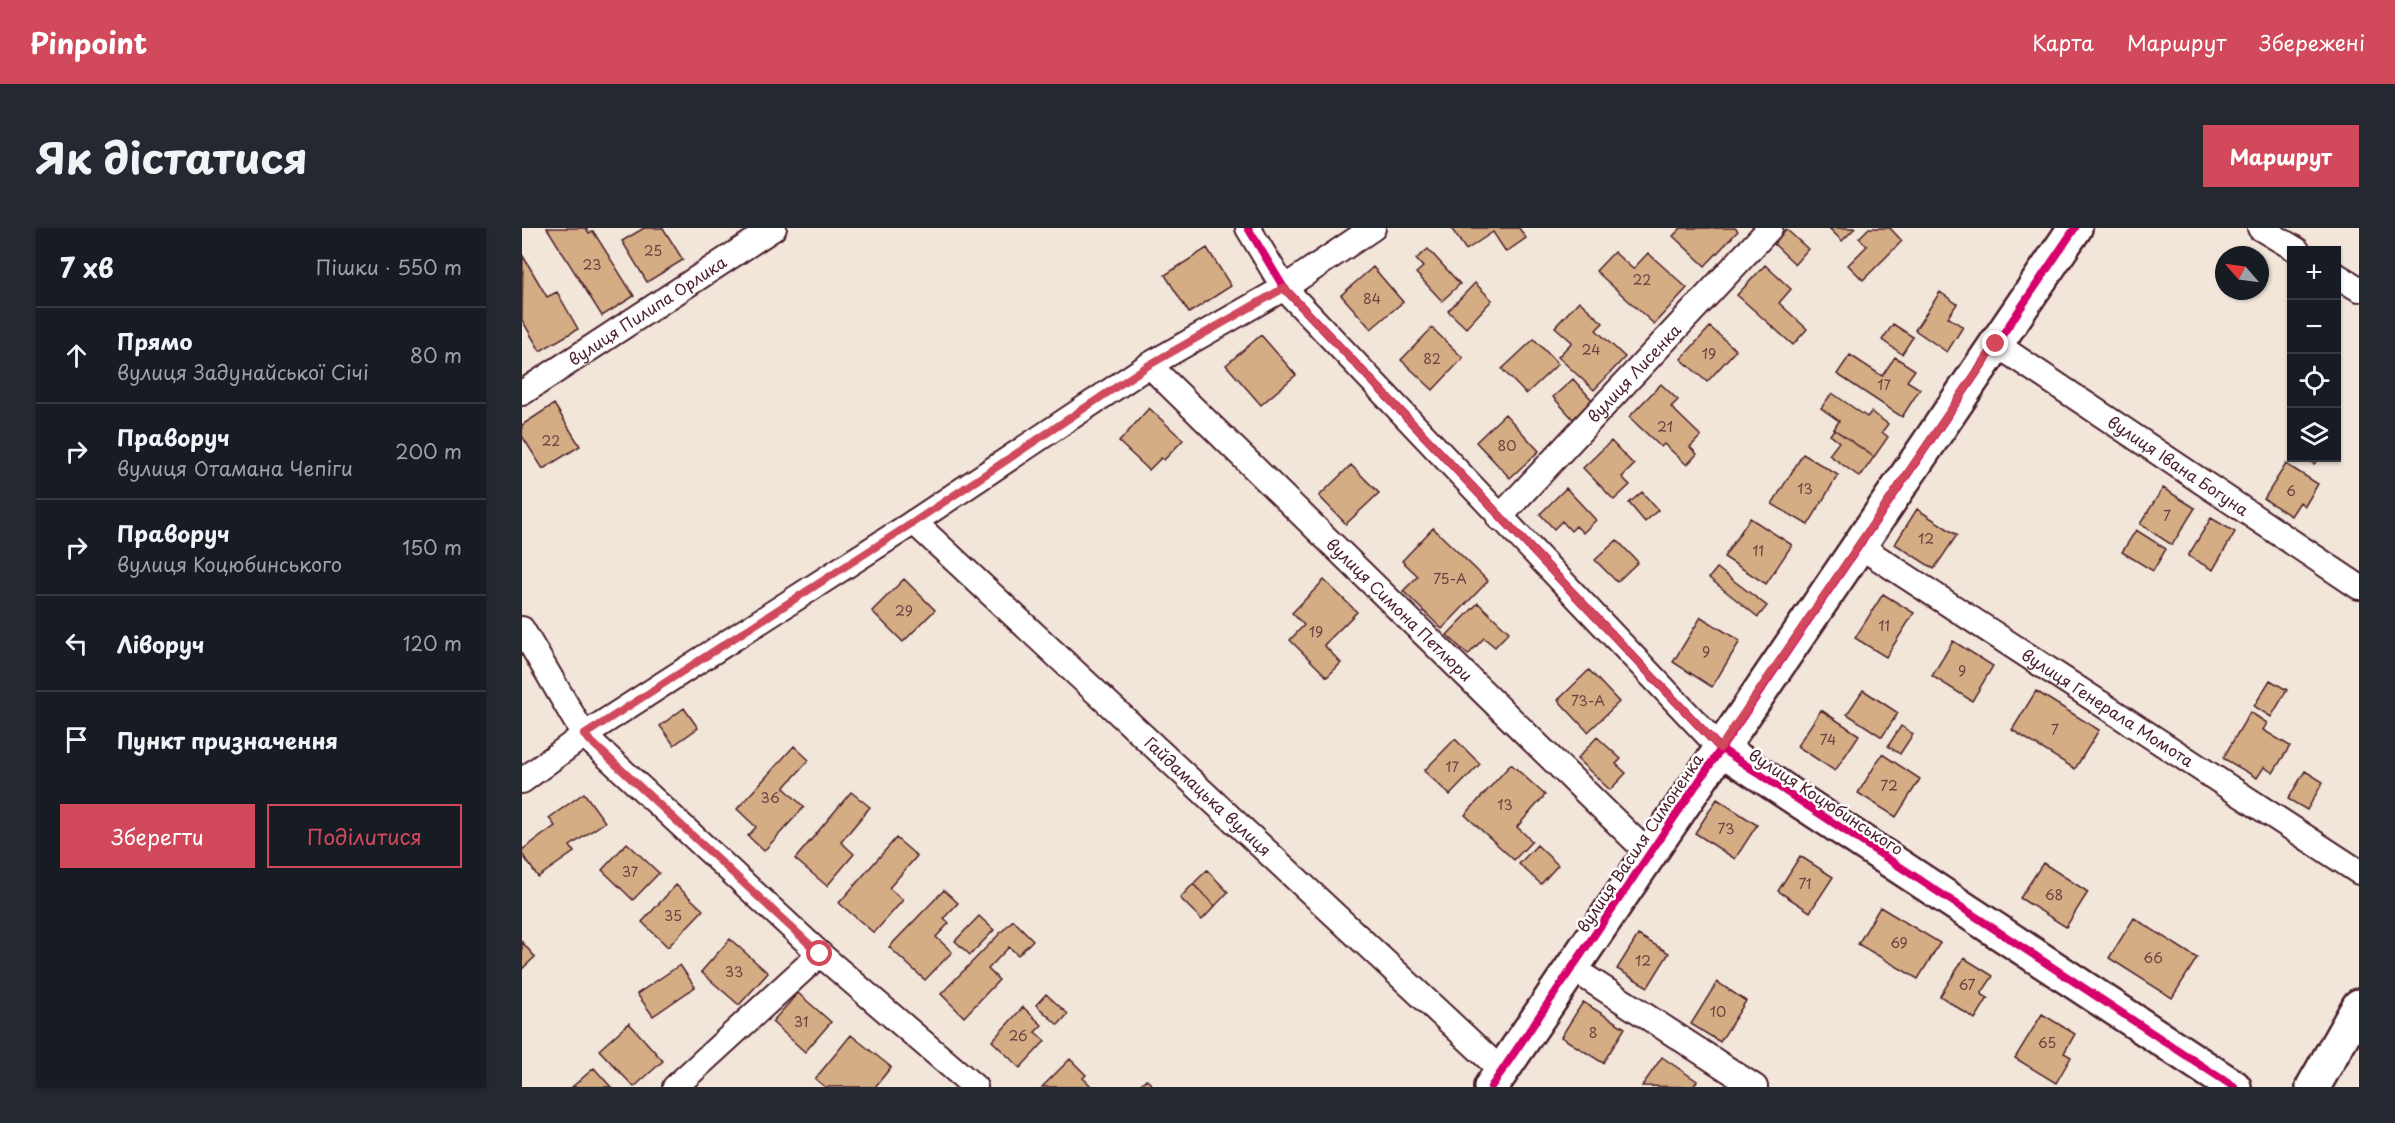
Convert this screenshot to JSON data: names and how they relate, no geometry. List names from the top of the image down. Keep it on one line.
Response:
{"streets":{"street":["вулиця Пилипа Орлика","вулиця Лисенка","вулиця Івана Богуна","вулиця Симона Петлюри","вулиця Генерала Момота","Гайдамацька вулиця","вулиця Коцюбинського","вулиця Василя Симоненка"]},"crossings":[["вулиця Лисенка","вулиця Коцюбинського"],["вулиця Івана Богуна","вулиця Василя Симоненка"],["вулиця Симона Петлюри","вулиця Василя Симоненка"],["вулиця Генерала Момота","вулиця Василя Симоненка"],["Гайдамацька вулиця","вулиця Василя Симоненка"],["вулиця Коцюбинського","вулиця Василя Симоненка"]],"house_numbers":["25","23","22","84","24","19","82","17","21","22","80","13","6","7","12","11","75-А","29","11","19","9","9","73-А","7","74","17","72","36","13","73","37","71","68","35","69","66","12","33","67","10","31","8","26","65"],"north":"top left","page":{"header":"Pinpoint","nav":["Карта","Маршрут","Збережені"],"title":"Як дістатися","buttons":["Маршрут",["Зберегти","Поділитися"]],"heading":["7 хв","Пішки · 550 m"],"map_buttons":["+","−"],"list":[["Прямо","вулиця Задунайської Січі","80 m"],["Праворуч","вулиця Отамана Чепіги","200 m"],["Праворуч","вулиця Коцюбинського","150 m"],["Ліворуч","120 m"],"Пункт призначення"]}}
